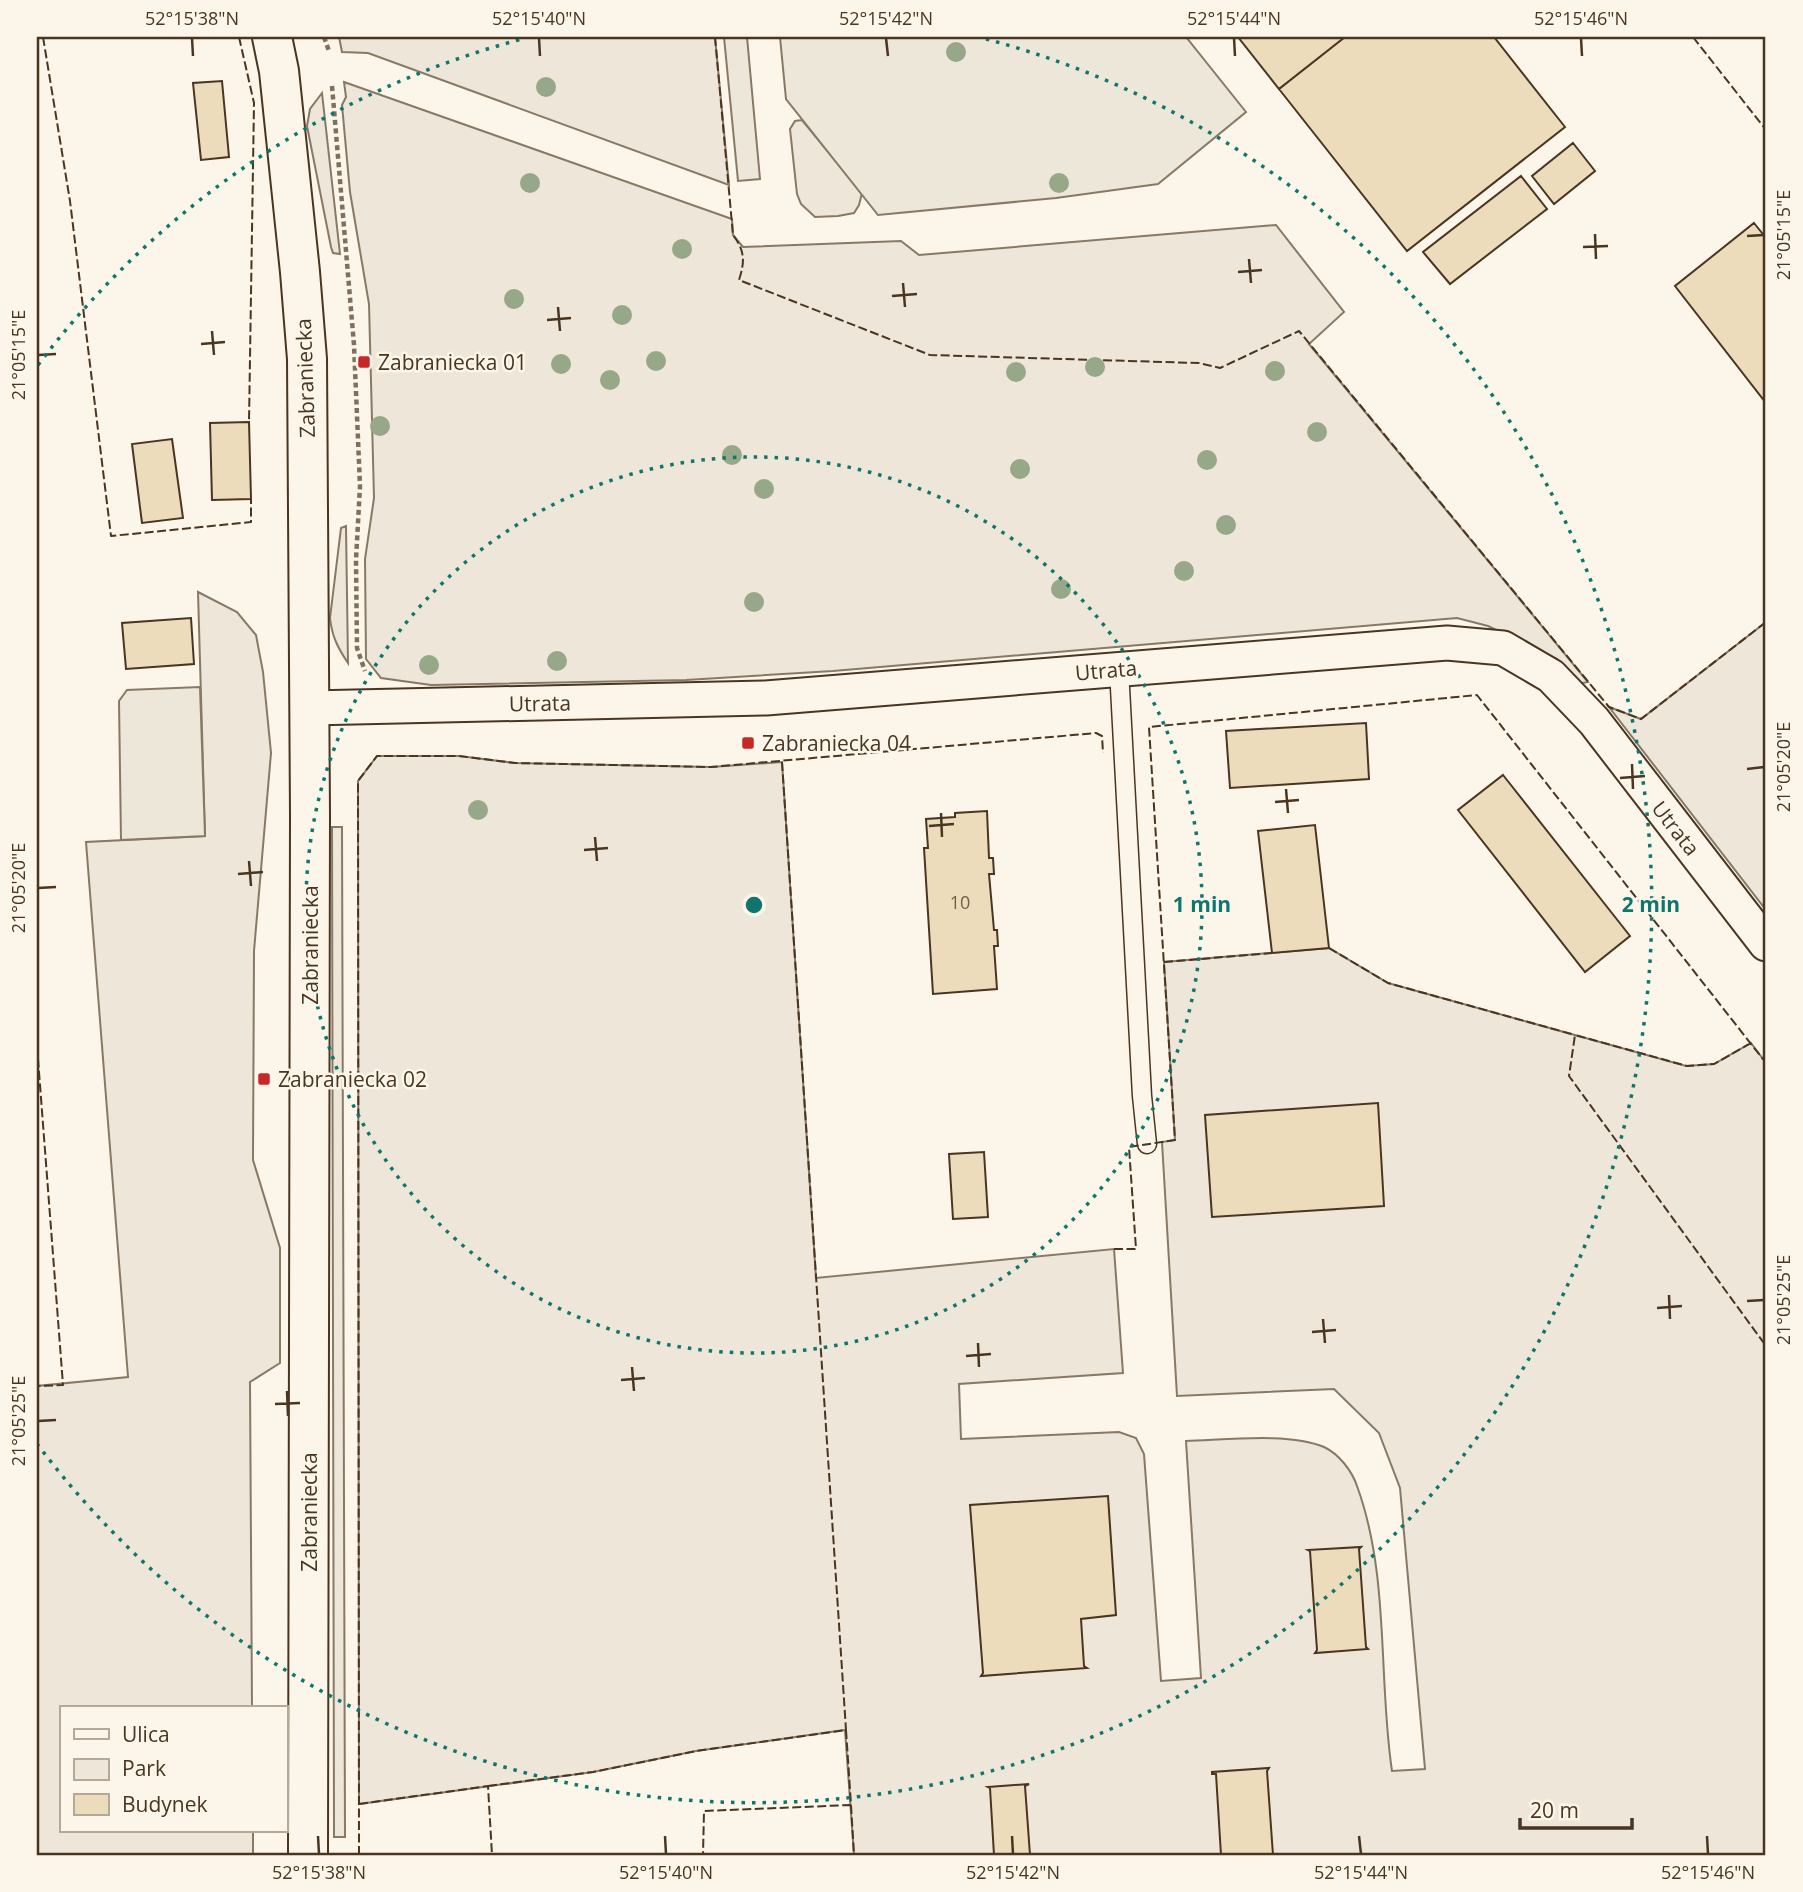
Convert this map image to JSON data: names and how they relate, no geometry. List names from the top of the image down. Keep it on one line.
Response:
{"streets":{"main road":["Zabraniecka"],"street":["Utrata"]},"crossings":[["Zabraniecka","Utrata"]],"places":{"transit":["Zabraniecka 01","Zabraniecka 04","Zabraniecka 02"]},"house_numbers":["10"],"legend":["Ulica","Park","Budynek"],"scale_bar":"20 m","coordinates":["52°15'38\"N","52°15'40\"N","52°15'42\"N","52°15'44\"N","52°15'46\"N","21°05'15\"E","21°05'20\"E","21°05'25\"E"],"rings":["1 min","2 min"]}
